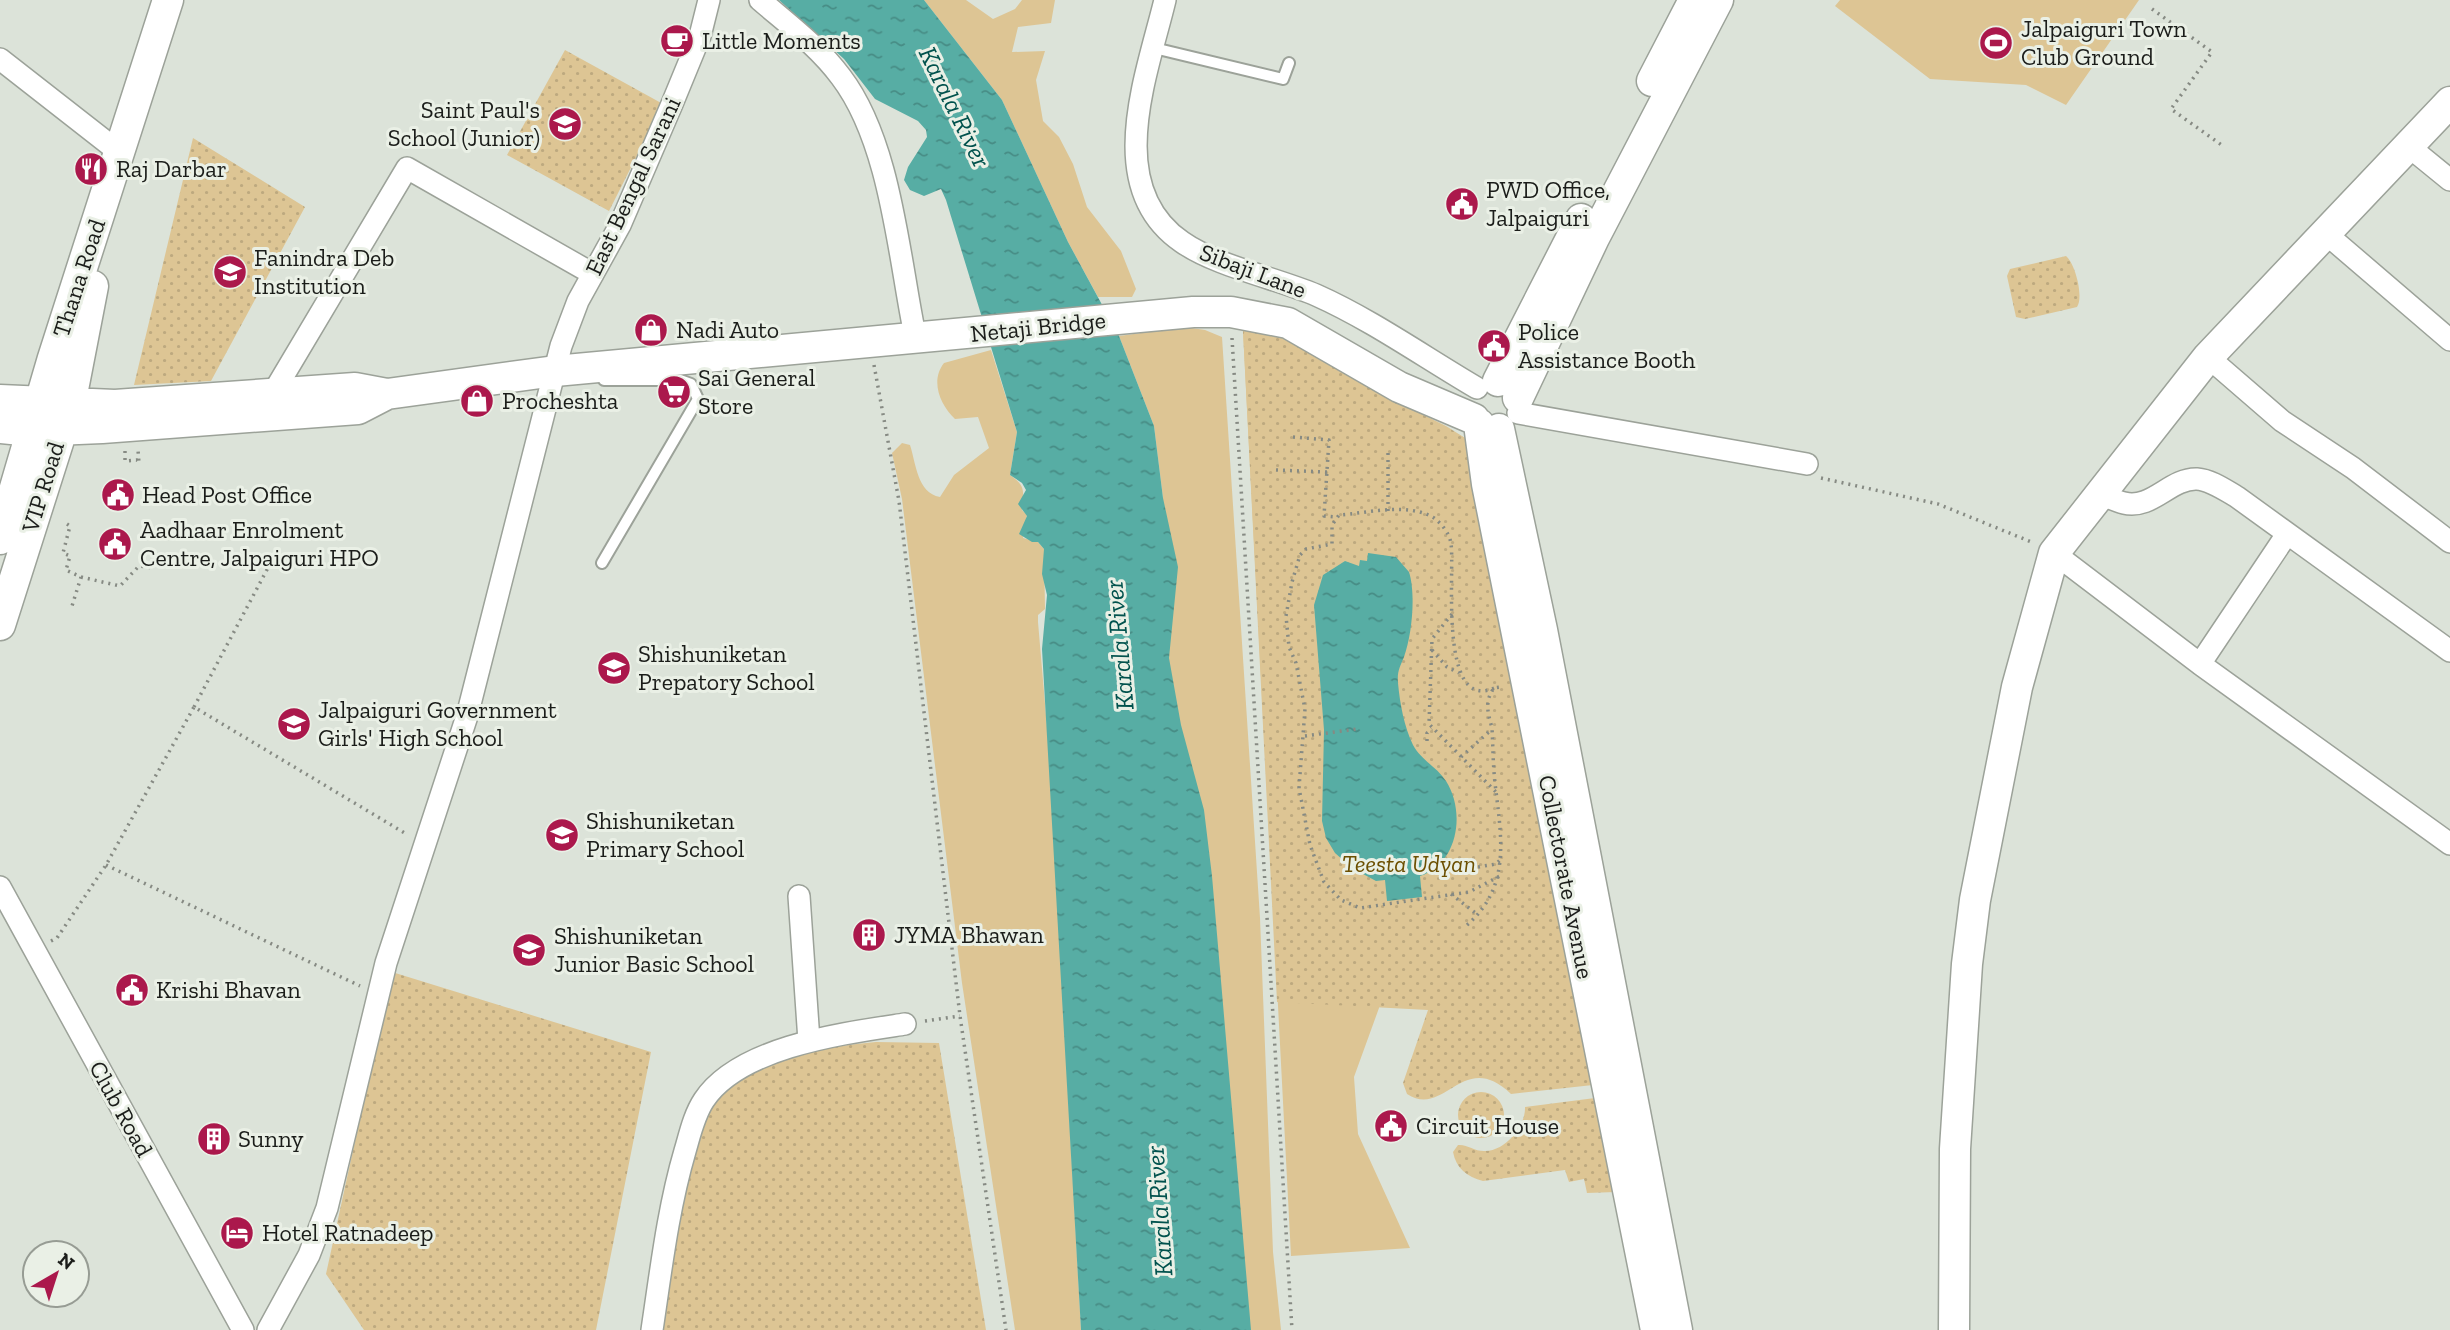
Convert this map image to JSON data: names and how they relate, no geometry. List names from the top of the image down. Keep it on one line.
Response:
{"streets":{"street":["East Bengal Sarani","Sibaji Lane","Thana Road","Netaji Bridge","VIP Road","Collectorate Avenue","Club Road"]},"crossings":[["East Bengal Sarani","Netaji Bridge"],["Sibaji Lane","Collectorate Avenue"],["Thana Road","VIP Road"]],"water":["Karala River"],"parks":["Teesta Udyan"],"places":{"cafe":["Little Moments"],"sports":["Jalpaiguri Town Club Ground"],"school or university":["Saint Paul's School (Junior)","Fanindra Deb Institution","Shishuniketan Prepatory School","Jalpaiguri Government Girls' High School","Shishuniketan Primary School","Shishuniketan Junior Basic School"],"restaurant":["Raj Darbar"],"public building":["PWD Office, Jalpaiguri","Police Assistance Booth","Head Post Office","Aadhaar Enrolment Centre, Jalpaiguri HPO","Krishi Bhavan","Circuit House"],"shop":["Nadi Auto","Procheshta"],"supermarket":["Sai General Store"],"building":["JYMA Bhawan","Sunny"],"hotel":["Hotel Ratnadeep"]},"north":"top right"}
